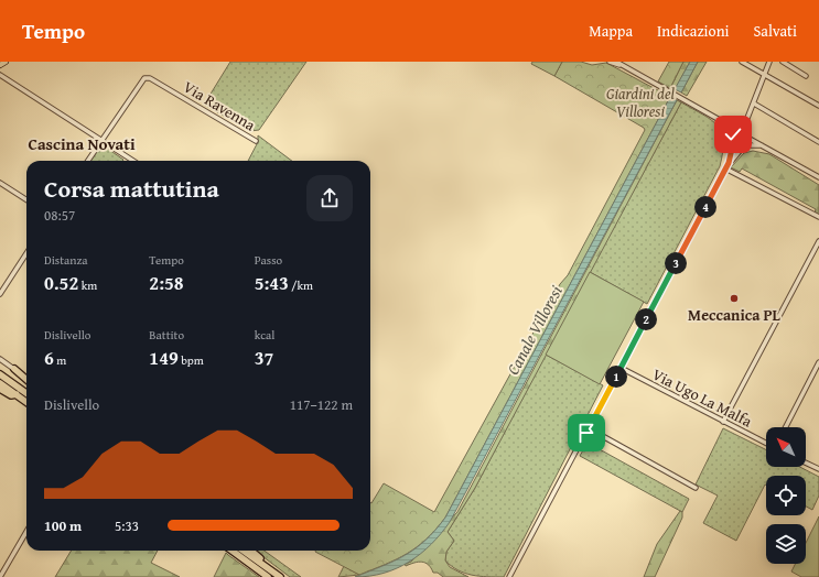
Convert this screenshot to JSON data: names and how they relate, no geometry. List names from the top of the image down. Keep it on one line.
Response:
{"streets":{"street":["Via Ravenna","Via Ugo La Malfa"]},"districts":["Cascina Novati"],"water":["Canale Villoresi"],"parks":["Giardini del Villoresi"],"places":["Meccanica PL"],"north":"top left","page":{"header":"Tempo","nav":["Mappa","Indicazioni","Salvati"],"heading":["Corsa mattutina","08:57"],"pins":["4","3","2","1"],"stats":[["Distanza","0.52 km"],["Tempo","2:58"],["Passo","5:43 /km"],["Dislivello","6 m"],["Battito","149 bpm"],["kcal","37"]],"chart":["Dislivello","117–122 m"],"list":[{"name":"100 m","note":"5:33"}]}}
